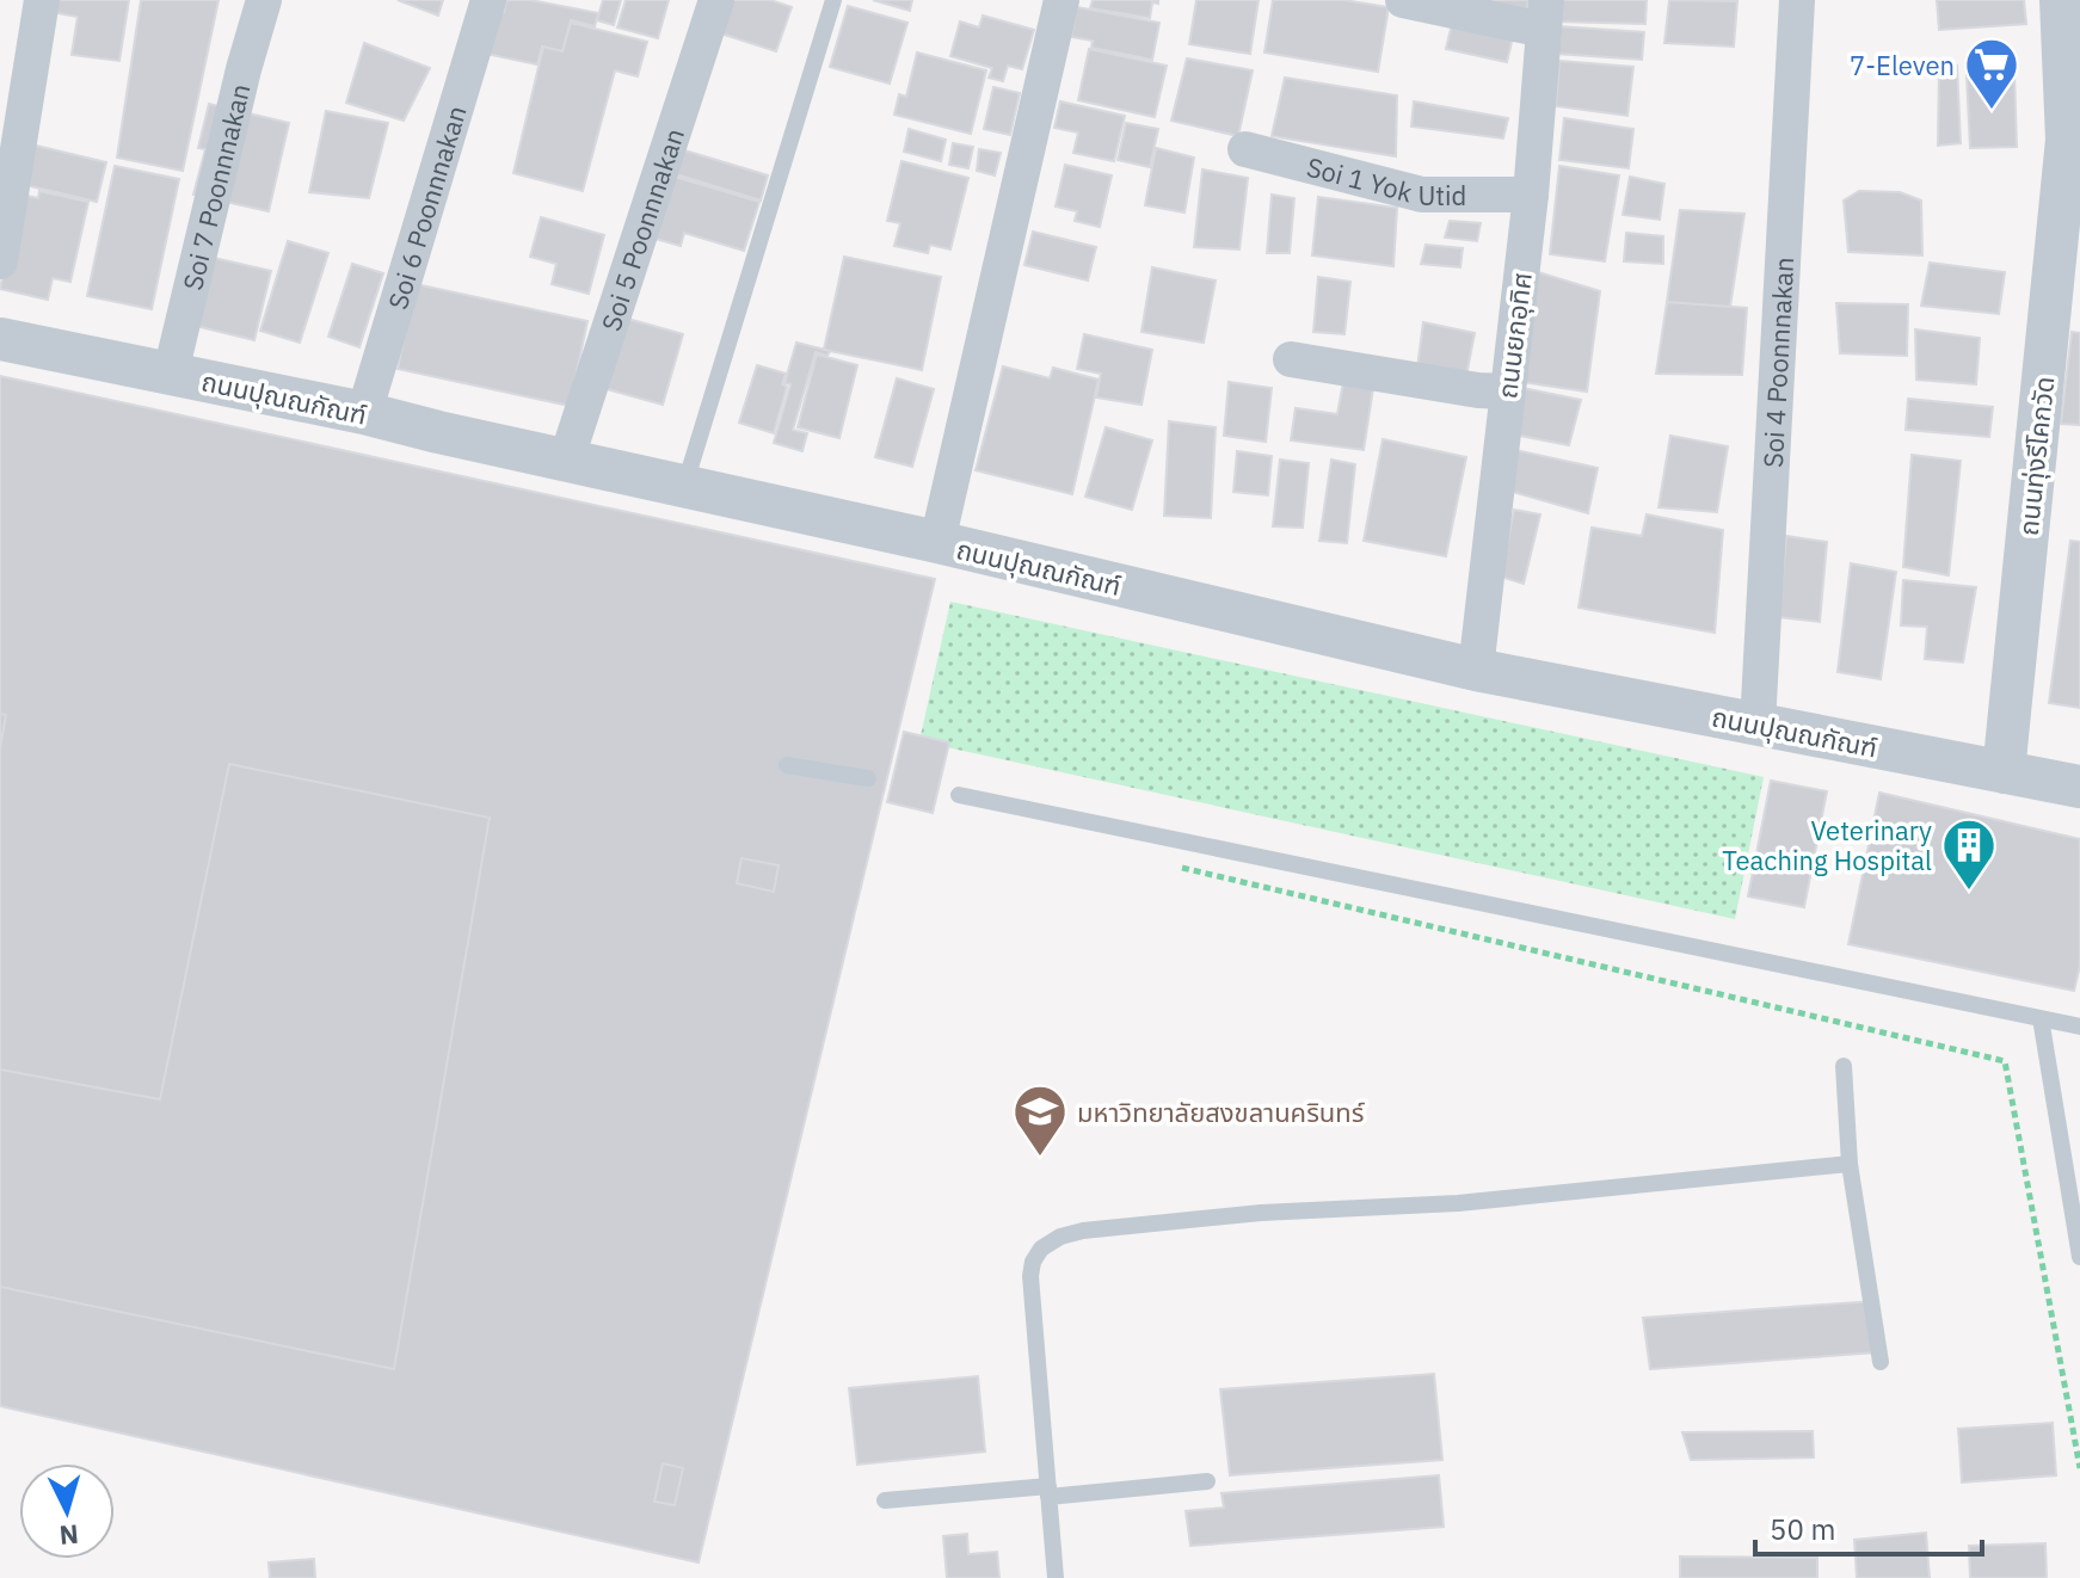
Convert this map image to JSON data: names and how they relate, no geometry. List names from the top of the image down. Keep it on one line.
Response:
{"streets":{"street":["Soi 1 Yok Utid","Soi 7 Poonnnakan","Soi 6 Poonnnakan","Soi 5 Poonnnakan","ถนนยกอุทิศ","Soi 4 Poonnnakan","ถนนปุณณกัณฑ์","ถนนทุ่งรีโคกวัด"]},"crossings":[["Soi 1 Yok Utid","ถนนยกอุทิศ"],["Soi 7 Poonnnakan","ถนนปุณณกัณฑ์"],["Soi 6 Poonnnakan","ถนนปุณณกัณฑ์"],["Soi 5 Poonnnakan","ถนนปุณณกัณฑ์"],["ถนนยกอุทิศ","ถนนปุณณกัณฑ์"],["Soi 4 Poonnnakan","ถนนปุณณกัณฑ์"],["ถนนปุณณกัณฑ์","ถนนทุ่งรีโคกวัด"]],"places":{"supermarket":["7-Eleven"],"building":["Veterinary Teaching Hospital"],"school or university":["มหาวิทยาลัยสงขลานครินทร์"]},"scale_bar":"50 m","north":"bottom"}
